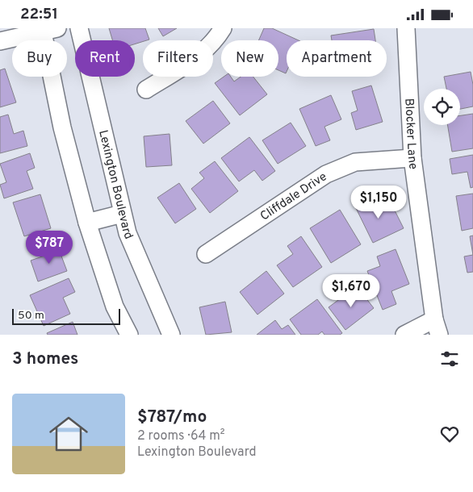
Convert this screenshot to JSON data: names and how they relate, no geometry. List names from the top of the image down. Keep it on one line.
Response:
{"streets":{"street":["Blocker Lane","Lexington Boulevard","Cliffdale Drive"]},"crossings":[["Blocker Lane","Cliffdale Drive"]],"scale_bar":"50 m","page":{"status":"22:51","chip":["Buy","Rent","Filters","New","Apartment"],"price":["$1,150","$787","$1,670"],"scale":"50 m","heading":"3 homes","list":[{"name":"$787/mo","note":"2 rooms · 64 m² · Lexington Boulevard"}]}}
